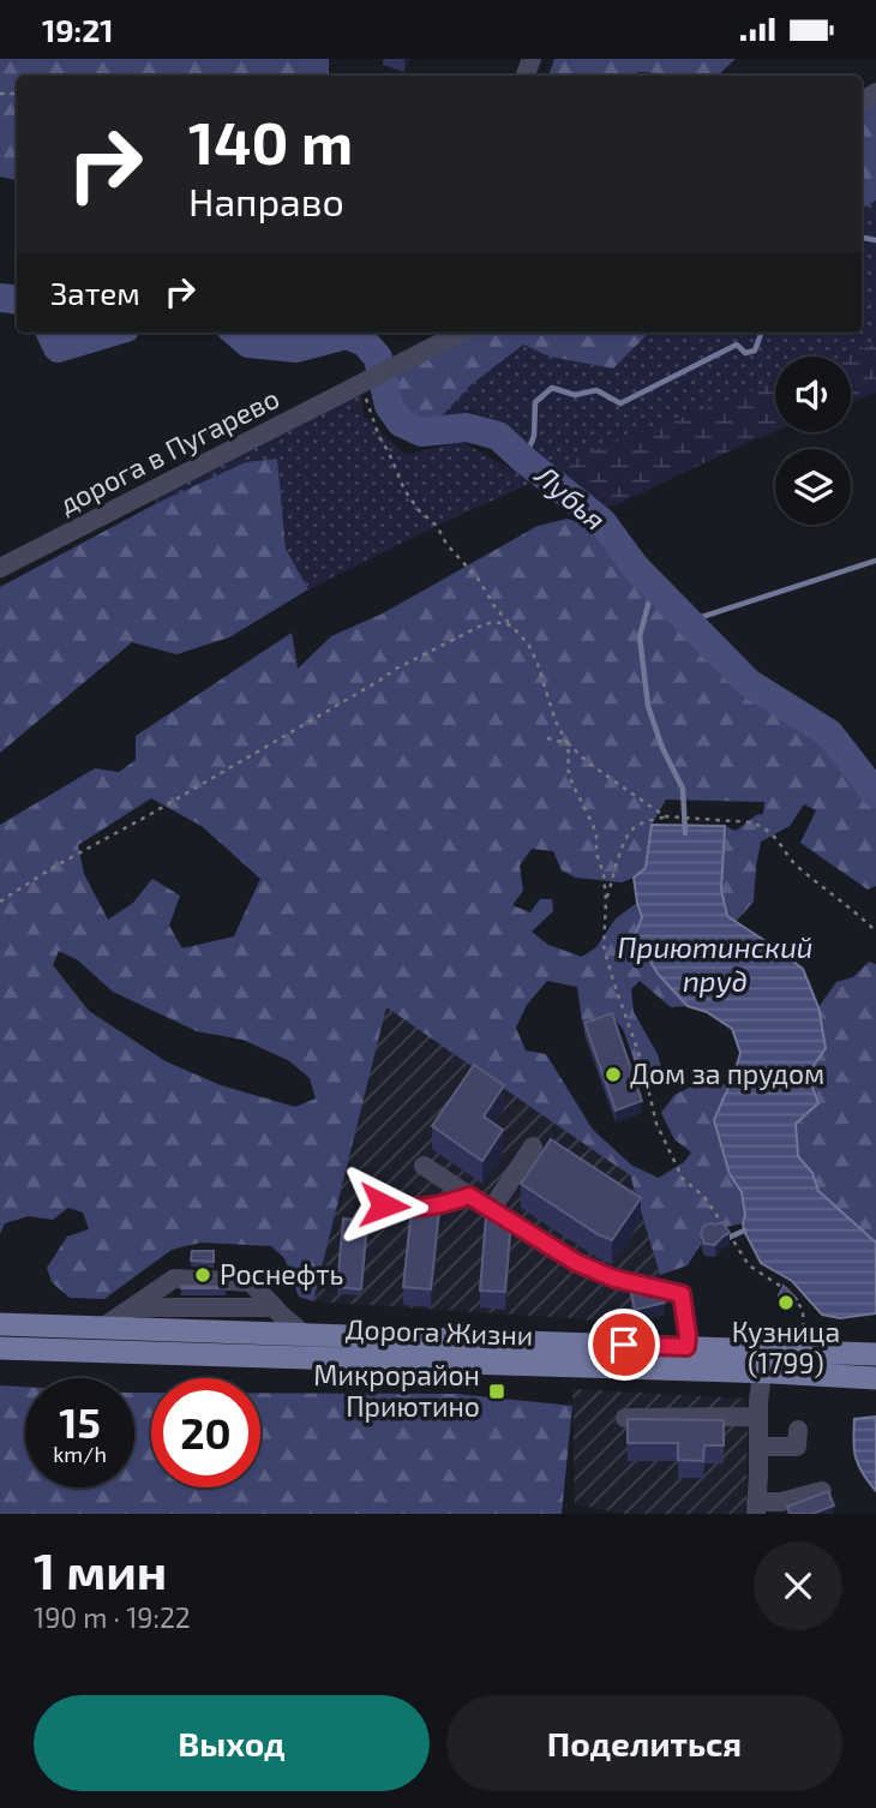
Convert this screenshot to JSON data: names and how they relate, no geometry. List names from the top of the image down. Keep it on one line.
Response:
{"streets":{"main road":["Дорога Жизни"],"street":["дорога в Пугарево"]},"water":["Лубья","Приютинский пруд"],"places":{"other":["Дом за прудом","Роснефть","Кузница (1799)"],"transit":["Микрорайон Приютино"]},"page":{"status":"19:21","turn":["140 m","Направо"],"then":"Затем","speed":"15 km/h","limit":"20","heading":["1 мин","190 m · 19:22"],"buttons":["Выход","Поделиться"]}}
